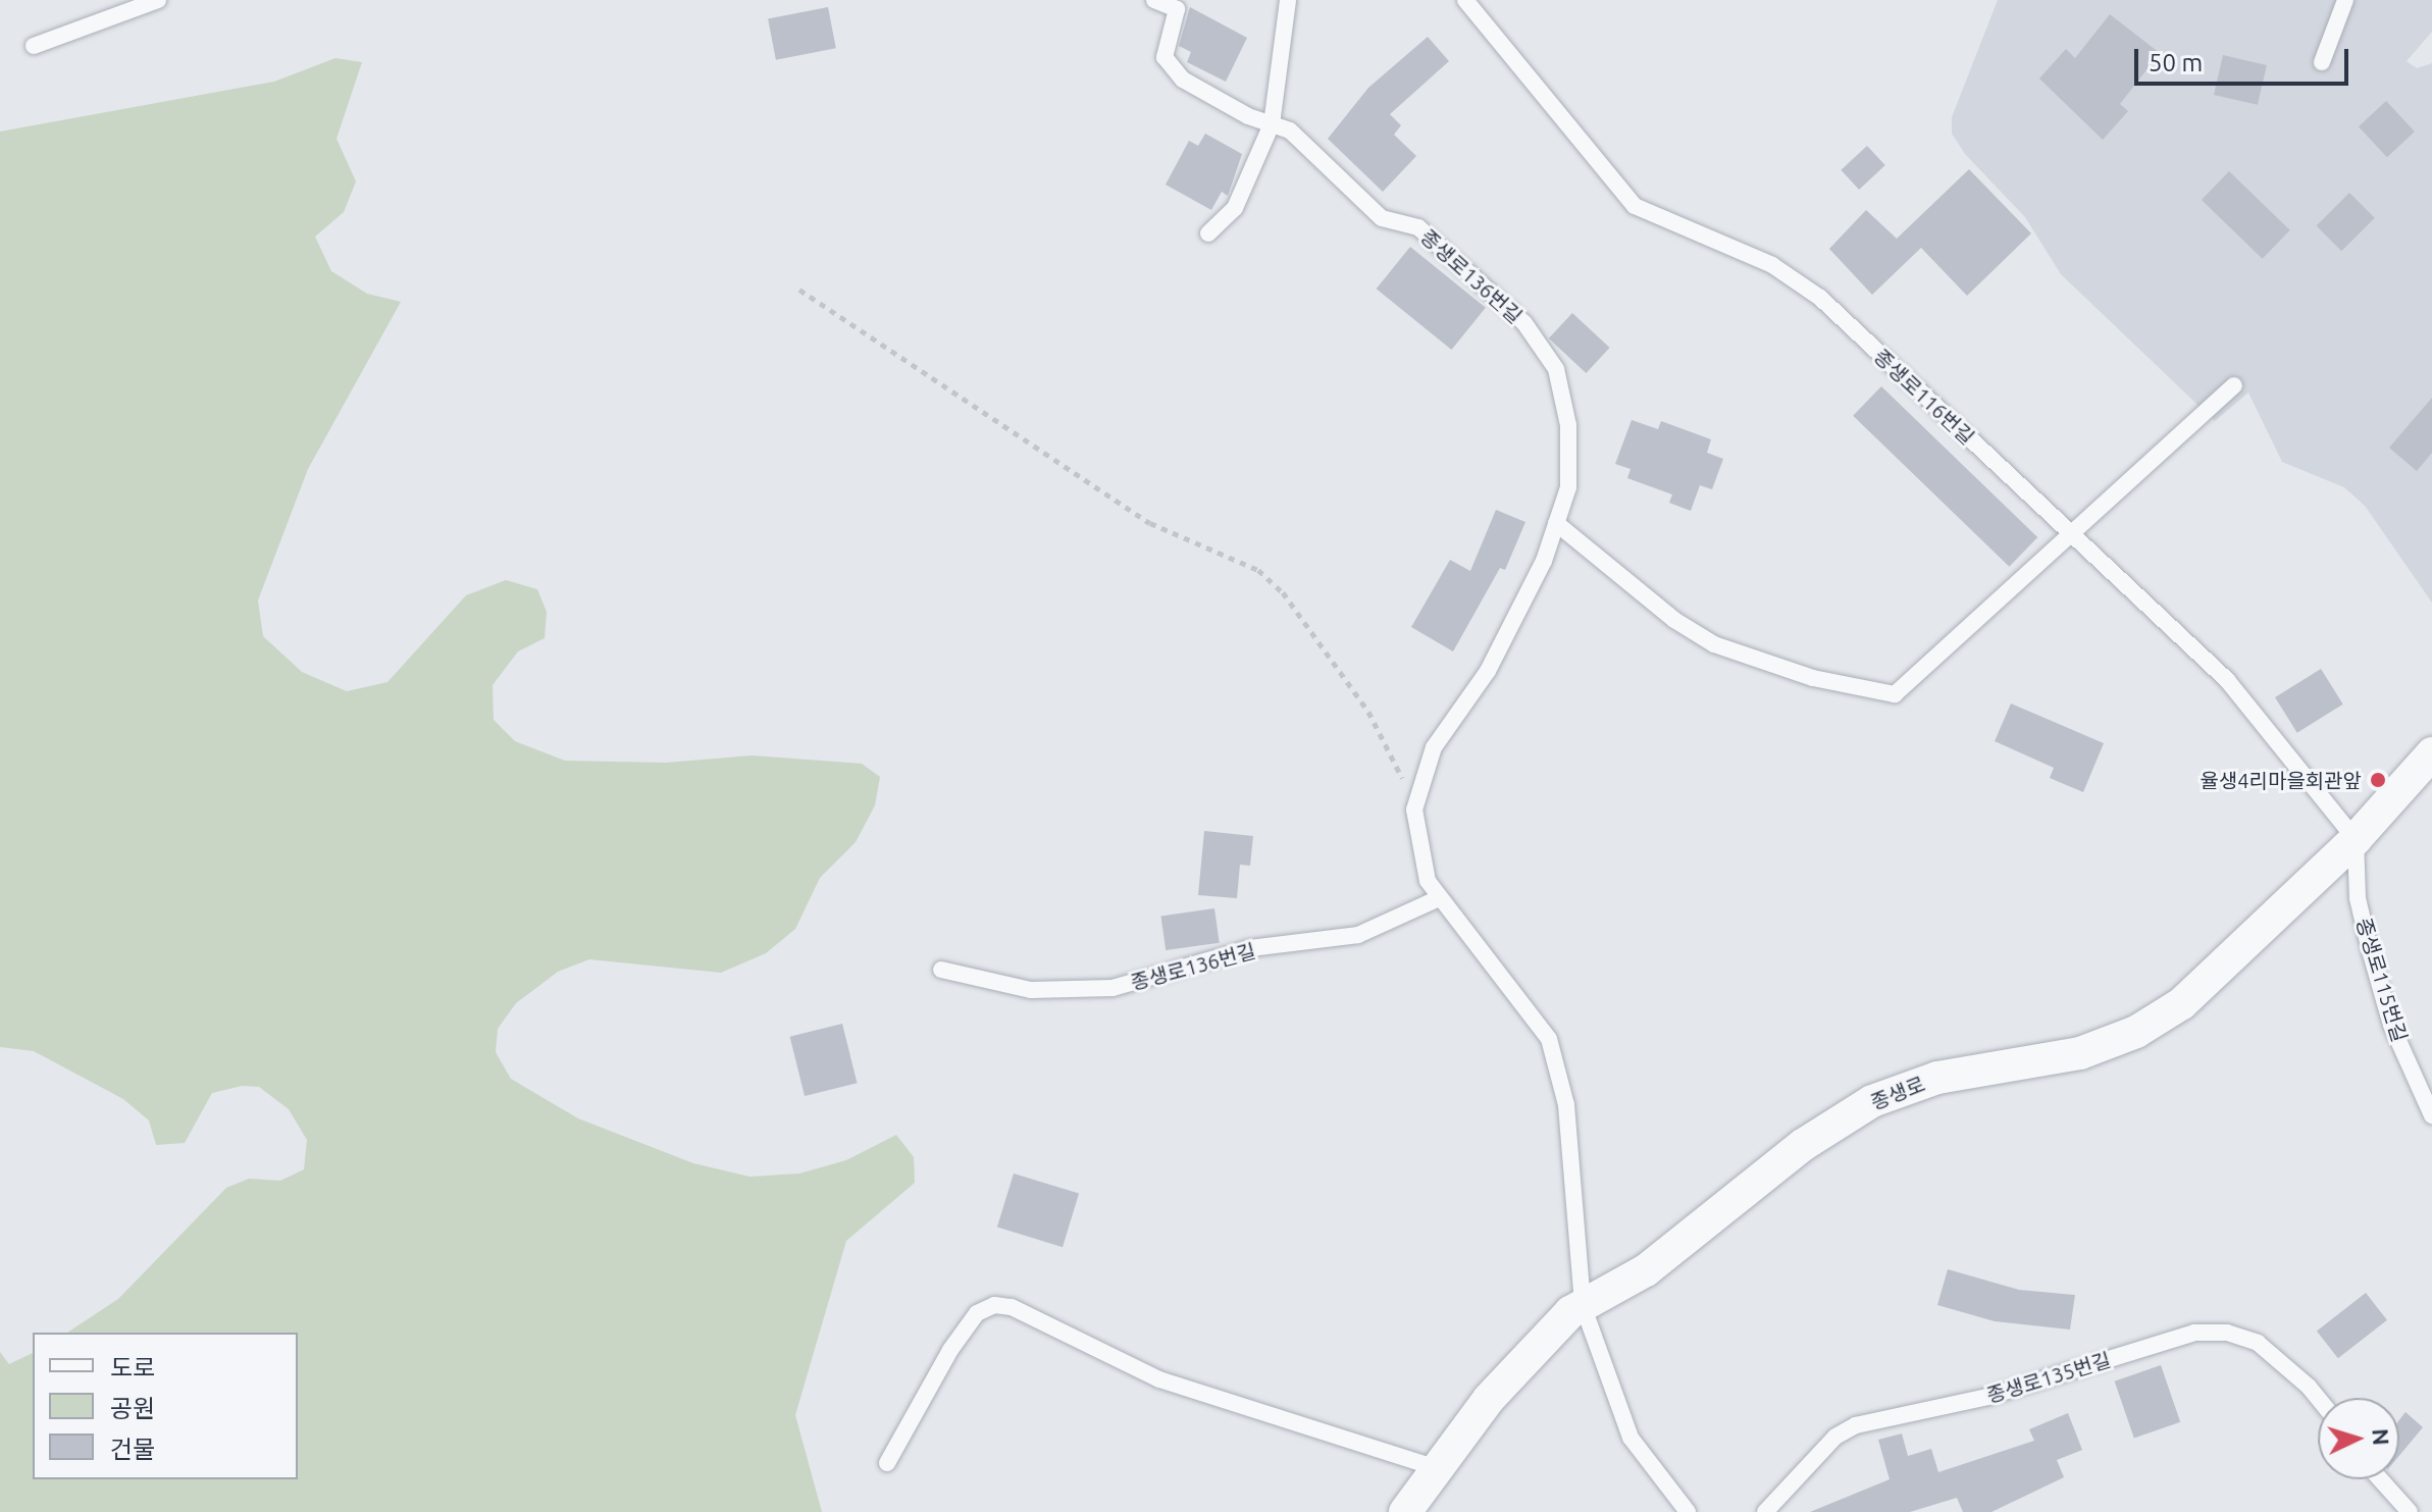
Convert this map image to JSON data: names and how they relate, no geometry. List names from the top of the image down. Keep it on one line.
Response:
{"streets":{"street":["종생로"],"lane":["종생로136번길","종생로116번길","종생로115번길","종생로135번길"]},"crossings":[["종생로136번길","종생로"],["종생로116번길","종생로115번길"],["종생로116번길","종생로"],["종생로115번길","종생로"]],"places":["율생4리마을회관앞"],"legend":["도로","공원","건물"],"scale_bar":"50 m","north":"right"}
